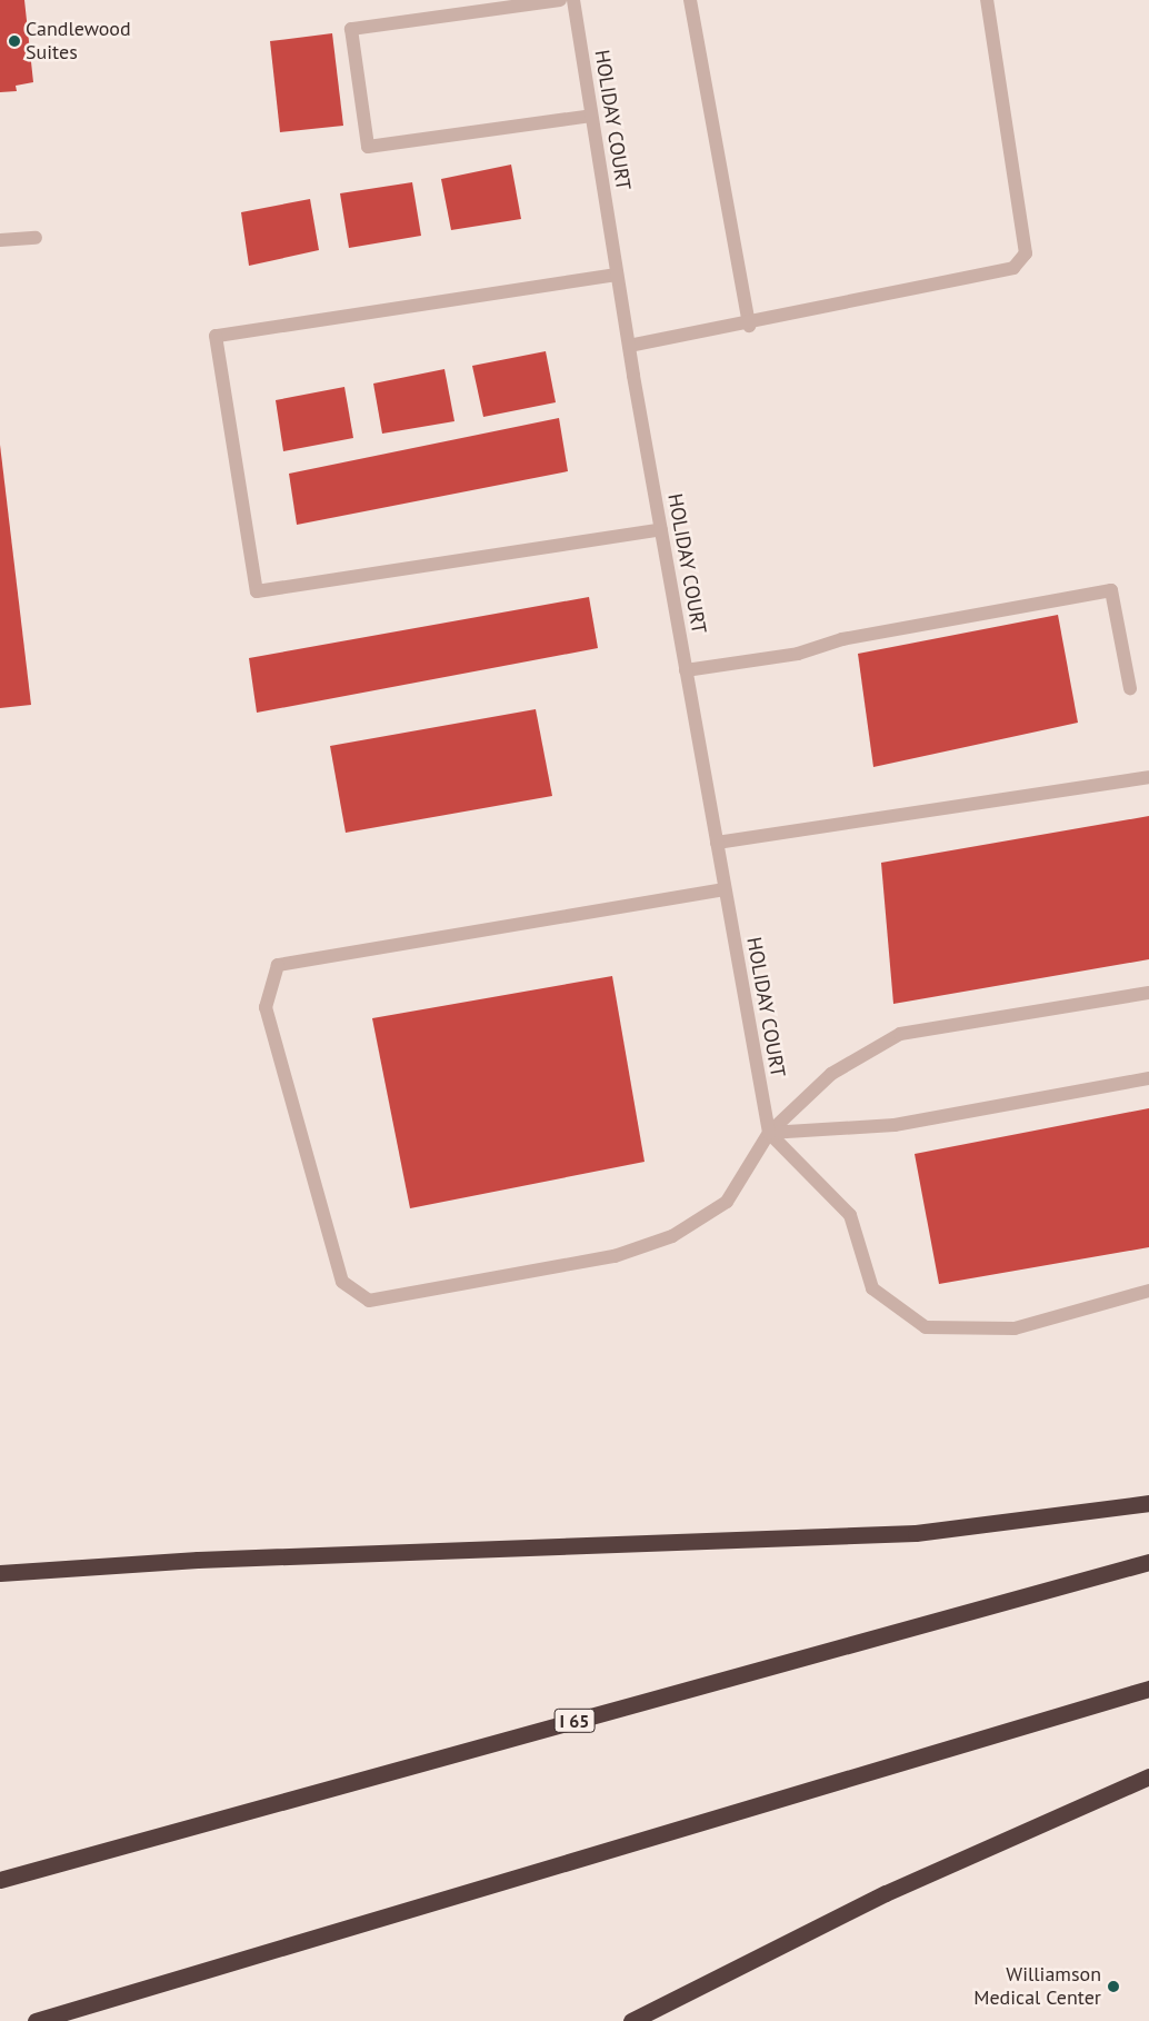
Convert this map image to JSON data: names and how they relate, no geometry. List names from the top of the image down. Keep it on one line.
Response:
{"streets":{"highway":["I 65"],"street":["HOLIDAY COURT"]},"places":["Candlewood Suites","Williamson Medical Center"]}
